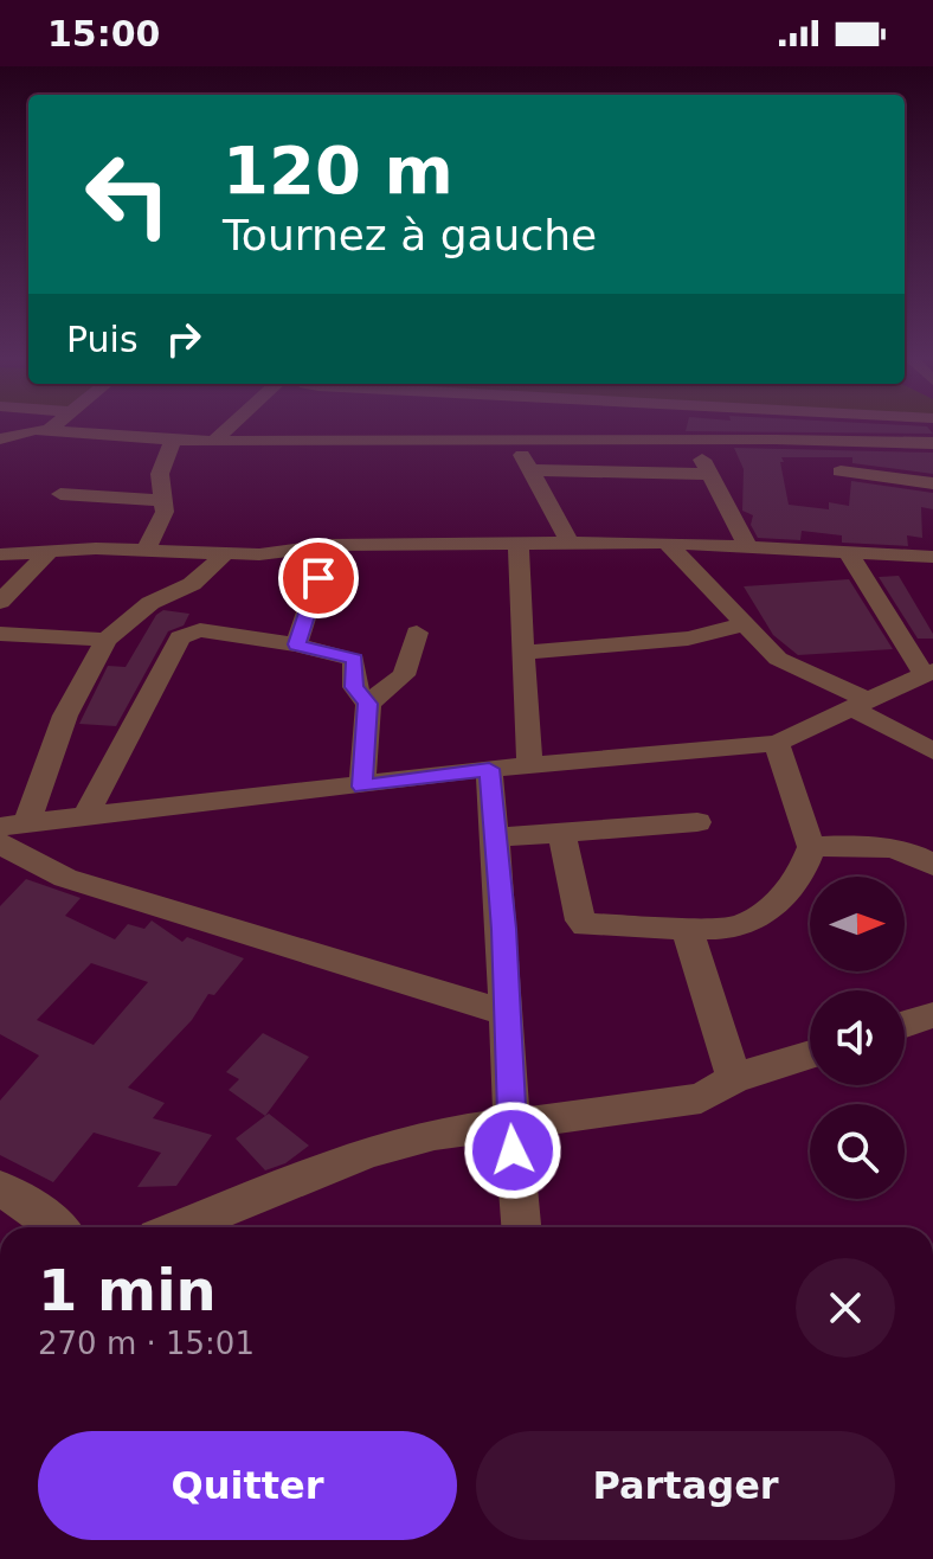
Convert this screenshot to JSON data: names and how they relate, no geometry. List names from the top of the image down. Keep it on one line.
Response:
{"north":"right","page":{"status":"15:00","turn":["120 m","Tournez à gauche"],"then":"Puis","heading":["1 min","270 m · 15:01"],"buttons":["Quitter","Partager"]}}
